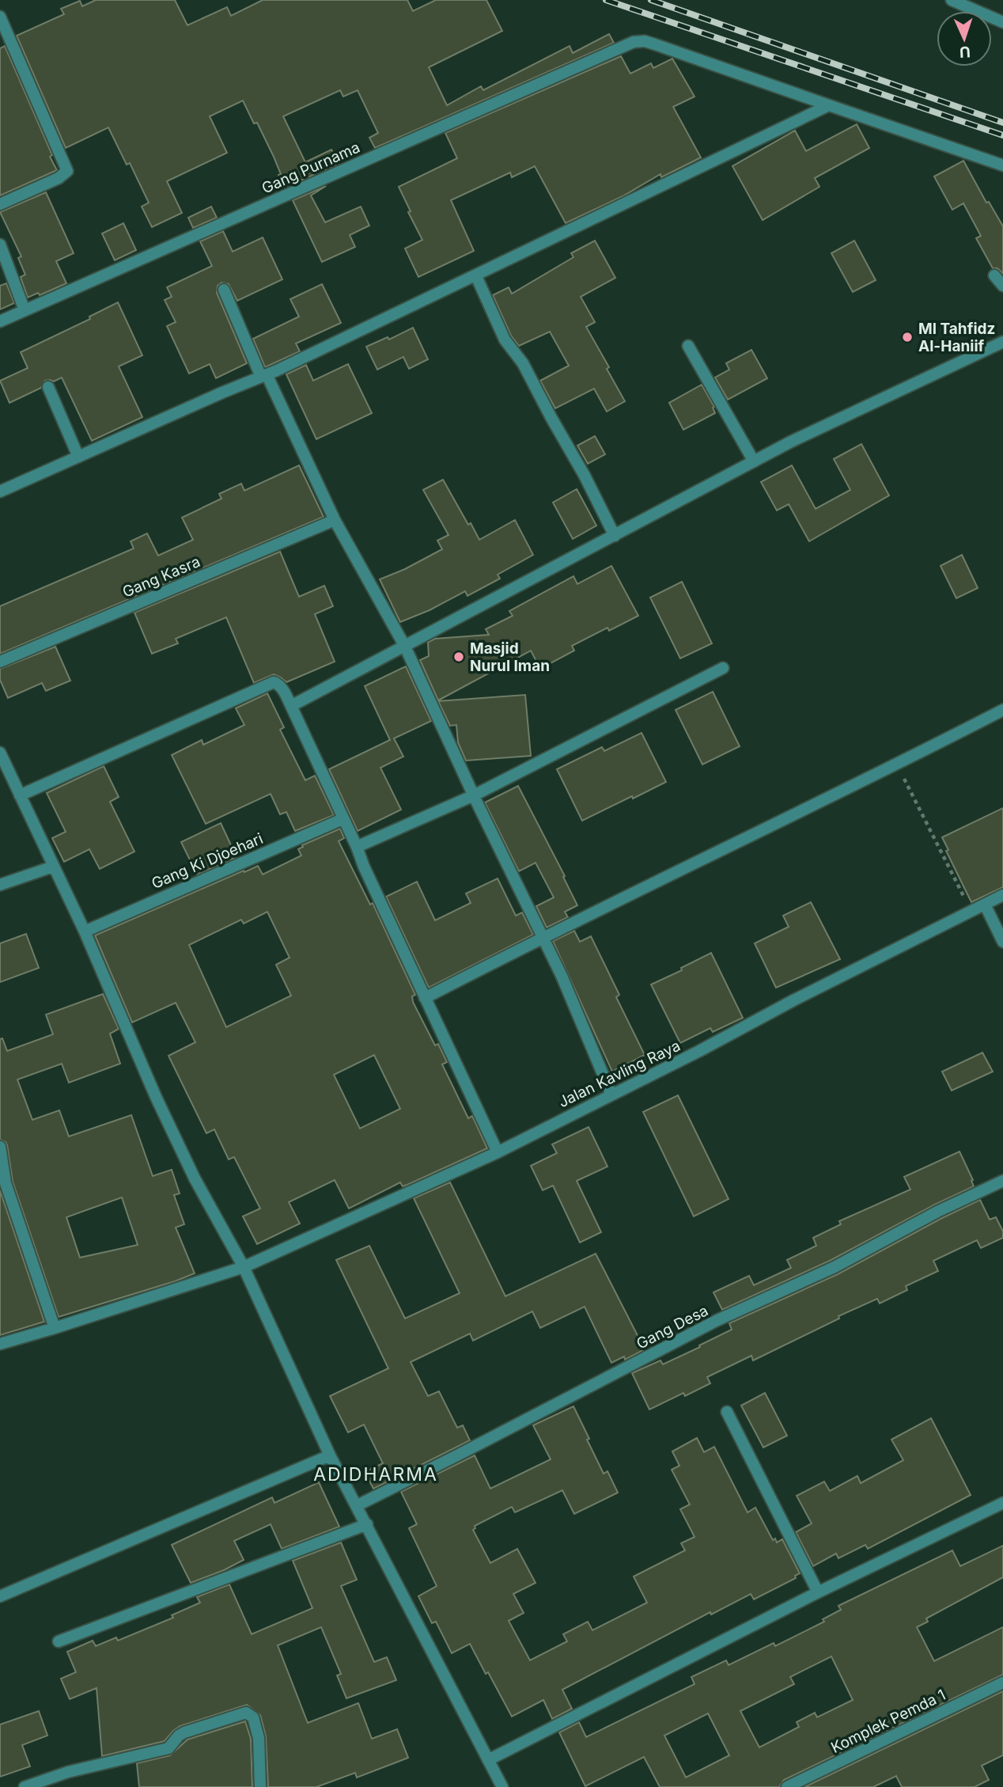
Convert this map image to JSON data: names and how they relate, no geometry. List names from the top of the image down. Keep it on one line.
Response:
{"streets":{"street":["Gang Purnama","Gang Kasra","Gang Ki Djoehari","Jalan Kavling Raya","Gang Desa","Komplek Pemda 1"]},"districts":["ADIDHARMA"],"places":["MI Tahfidz Al-Haniif","Masjid Nurul Iman"],"north":"bottom"}
